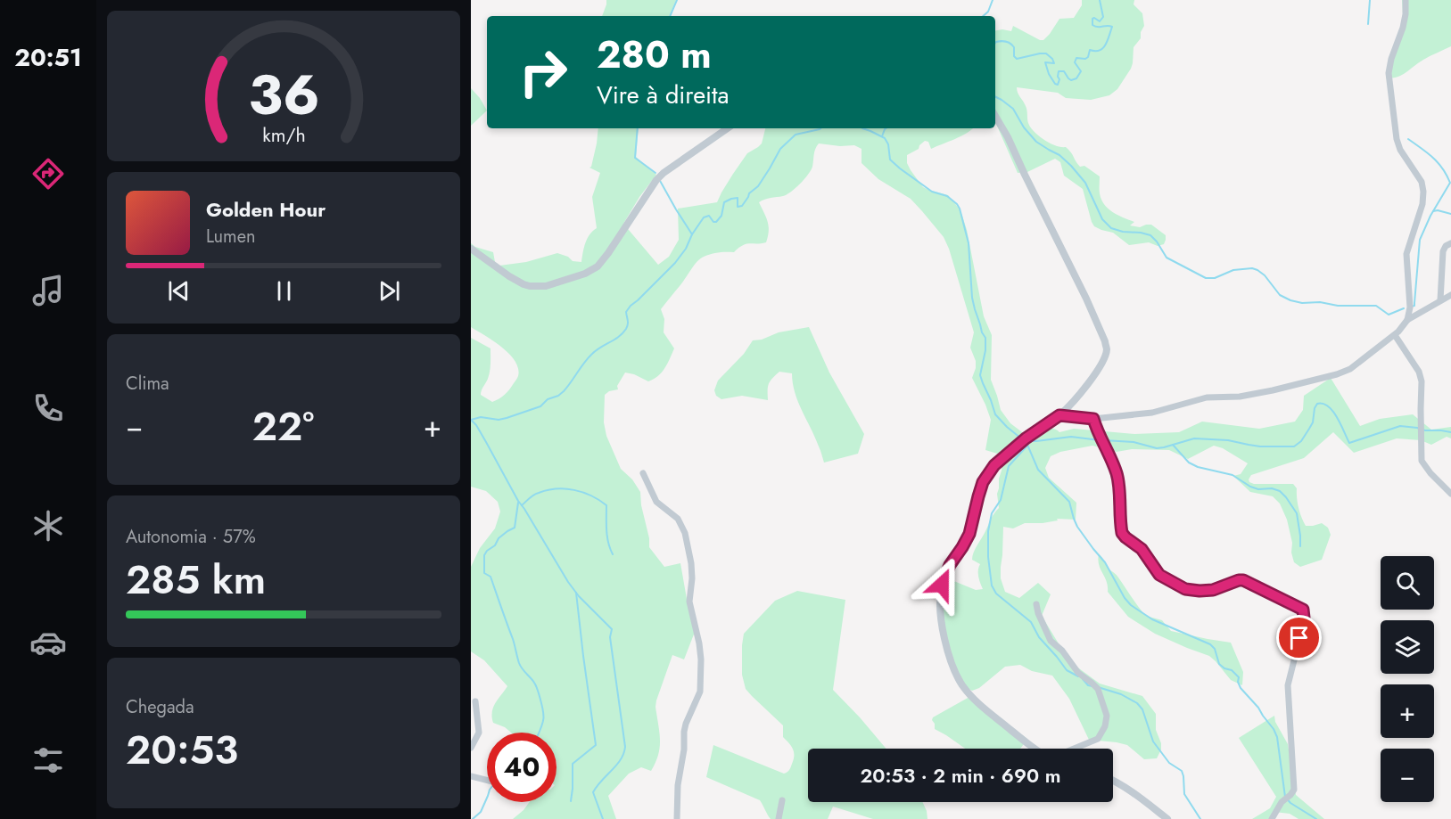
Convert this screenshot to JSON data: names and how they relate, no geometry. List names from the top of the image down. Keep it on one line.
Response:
{"page":{"tabs":"20:51","turn":["280 m","Vire à direita"],"song":["Golden Hour","Lumen"],"tile":["Clima",["Autonomia · 57%","285 km"],["Chegada","20:53"]],"heat":["−","22°","+"],"map_buttons":["+","−"],"limit":"40","trip":"20:53 · 2 min · 690 m","gauge":["36","km/h"]}}
